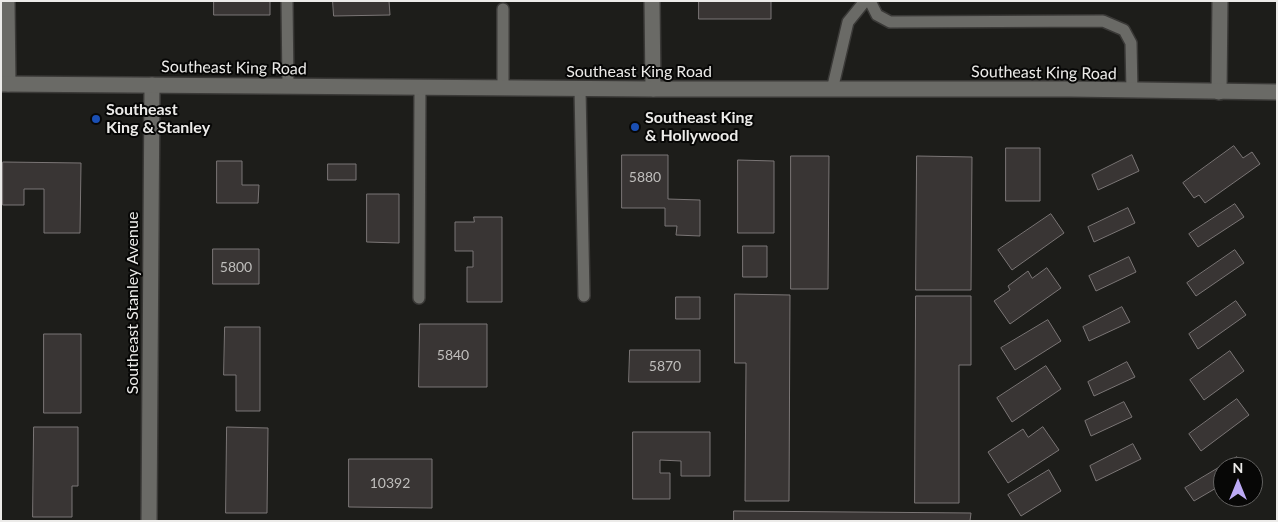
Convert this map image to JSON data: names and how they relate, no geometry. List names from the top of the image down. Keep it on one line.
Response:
{"streets":{"main road":["Southeast King Road","Southeast Stanley Avenue"]},"crossings":[["Southeast King Road","Southeast Stanley Avenue"]],"places":["Southeast King & Stanley","Southeast King & Hollywood"],"house_numbers":["5880","5800","5840","5870","10392"],"north":"top"}
